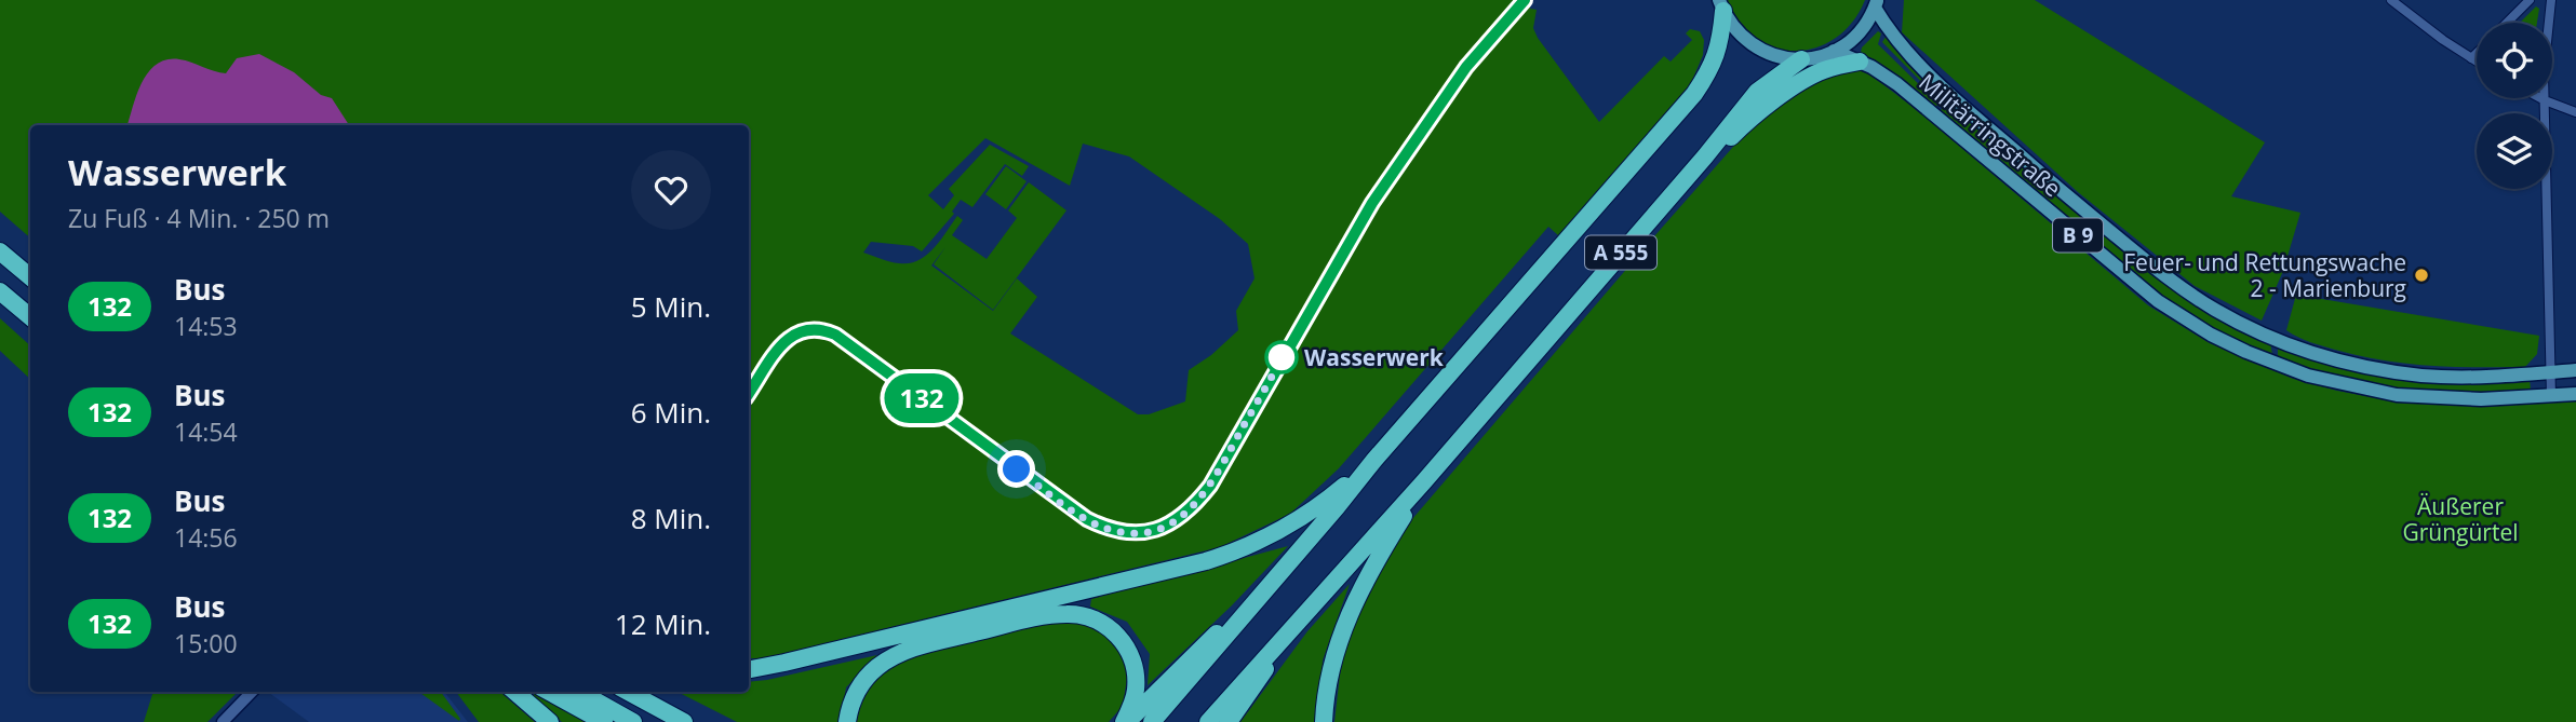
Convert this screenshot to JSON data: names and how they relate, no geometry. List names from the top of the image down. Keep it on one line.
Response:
{"streets":{"highway":["A 555"],"main road":["Militärringstraße","B 9"]},"crossings":[["Militärringstraße","B 9"],["B 9","A 555"]],"parks":["Äußerer Grüngürtel"],"places":["Feuer- und Rettungswache 2 - Marienburg","Wasserwerk"],"lines":["bus line 132"],"page":{"on_map":"132","heading":["Wasserwerk","Zu Fuß · 4 Min. · 250 m"],"list":[{"mark":"132","name":"Bus","note":"14:53","value":"5 Min."},{"mark":"132","name":"Bus","note":"14:54","value":"6 Min."},{"mark":"132","name":"Bus","note":"14:56","value":"8 Min."},{"mark":"132","name":"Bus","note":"15:00","value":"12 Min."}]}}
